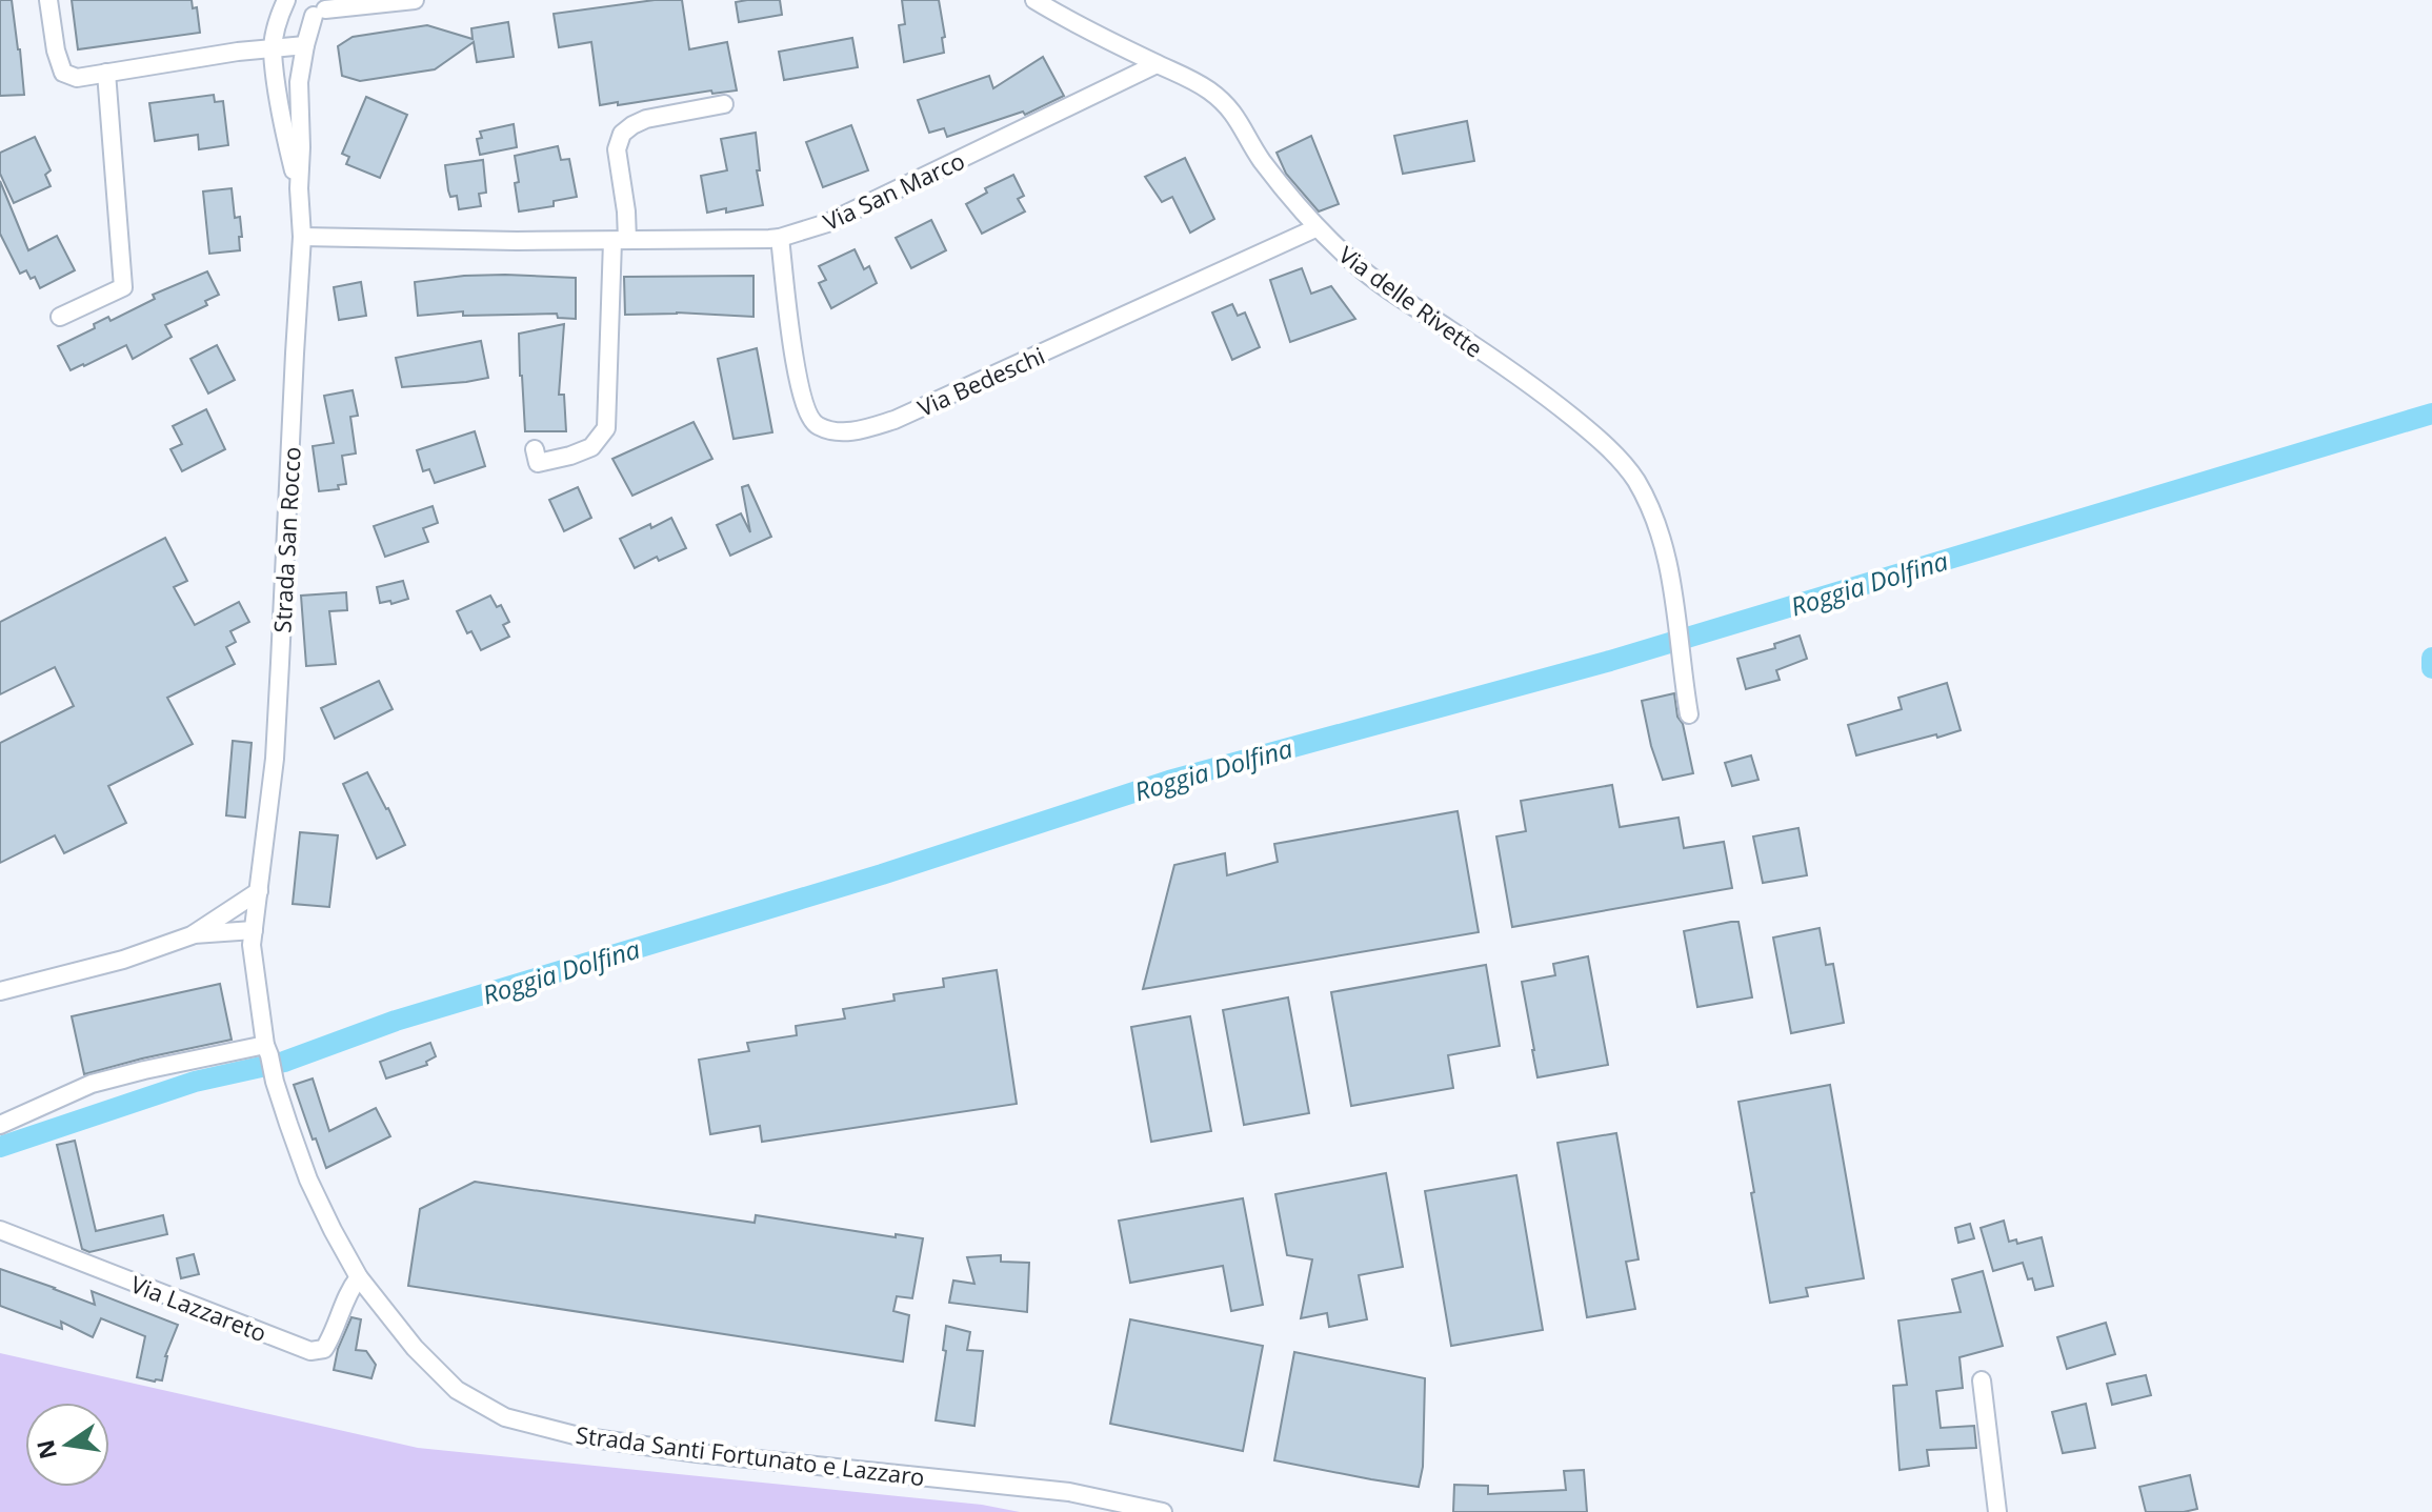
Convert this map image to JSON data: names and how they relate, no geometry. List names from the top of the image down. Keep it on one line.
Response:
{"streets":{"street":["Via San Marco","Via delle Rivette","Via Bedeschi","Strada San Rocco","Via Lazzareto","Strada Santi Fortunato e Lazzaro"]},"crossings":[["Via San Marco","Via delle Rivette"],["Via San Marco","Via Bedeschi"],["Via San Marco","Strada San Rocco"],["Via delle Rivette","Via Bedeschi"],["Strada San Rocco","Strada Santi Fortunato e Lazzaro"],["Via Lazzareto","Strada Santi Fortunato e Lazzaro"]],"water":["Roggia Dolfina"],"north":"left"}
